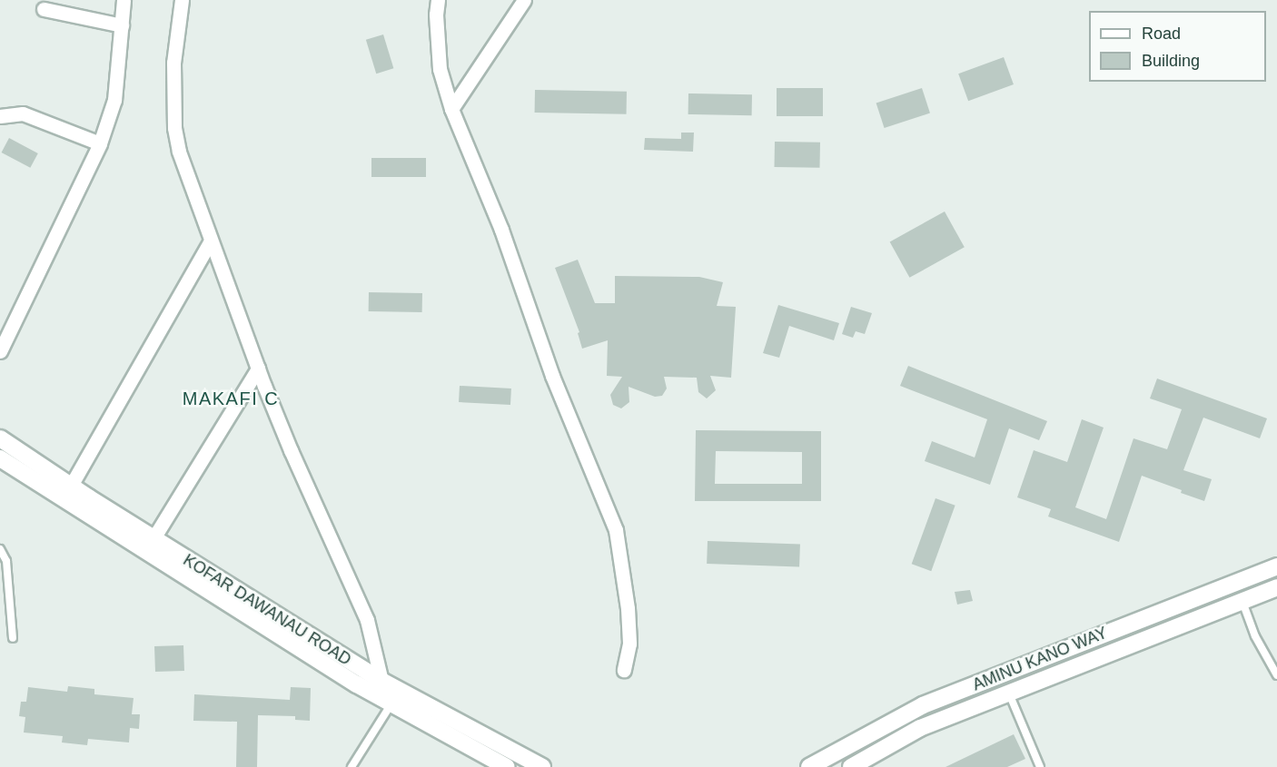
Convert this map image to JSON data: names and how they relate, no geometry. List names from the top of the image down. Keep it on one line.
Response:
{"streets":{"street":["KOFAR DAWANAU ROAD","AMINU KANO WAY"]},"districts":["MAKAFI C"],"legend":["Road","Building"]}
